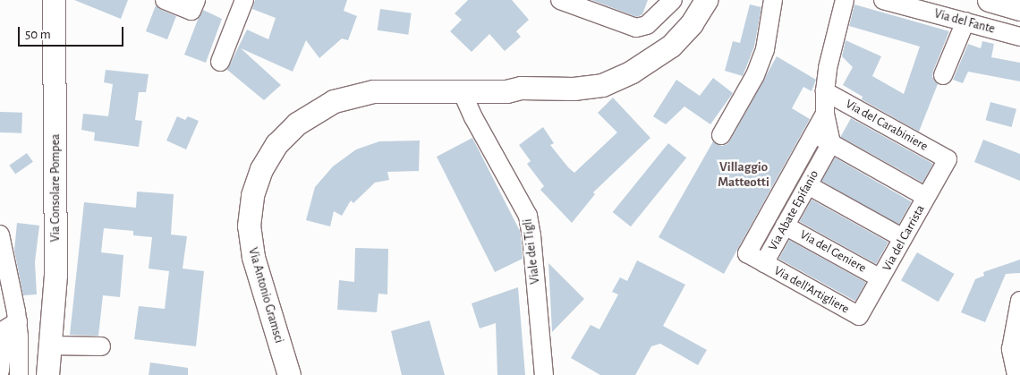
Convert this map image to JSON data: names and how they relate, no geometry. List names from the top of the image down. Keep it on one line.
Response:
{"streets":{"main road":["Via Consolare Pompea","Via Antonio Gramsci"],"street":["Via del Fante","Via del Carabiniere","Via Abate Epifanio","Via del Carrista","Viale dei Tigli","Via del Geniere","Via dell'Artigliere"]},"crossings":[["Via del Carabiniere","Via Abate Epifanio"],["Via del Carabiniere","Via del Carrista"],["Via Abate Epifanio","Via del Geniere"],["Via Abate Epifanio","Via dell'Artigliere"],["Via del Carrista","Via del Geniere"],["Via del Carrista","Via dell'Artigliere"],["Viale dei Tigli","Via Antonio Gramsci"]],"districts":["Villaggio Matteotti"],"scale_bar":"50 m"}
